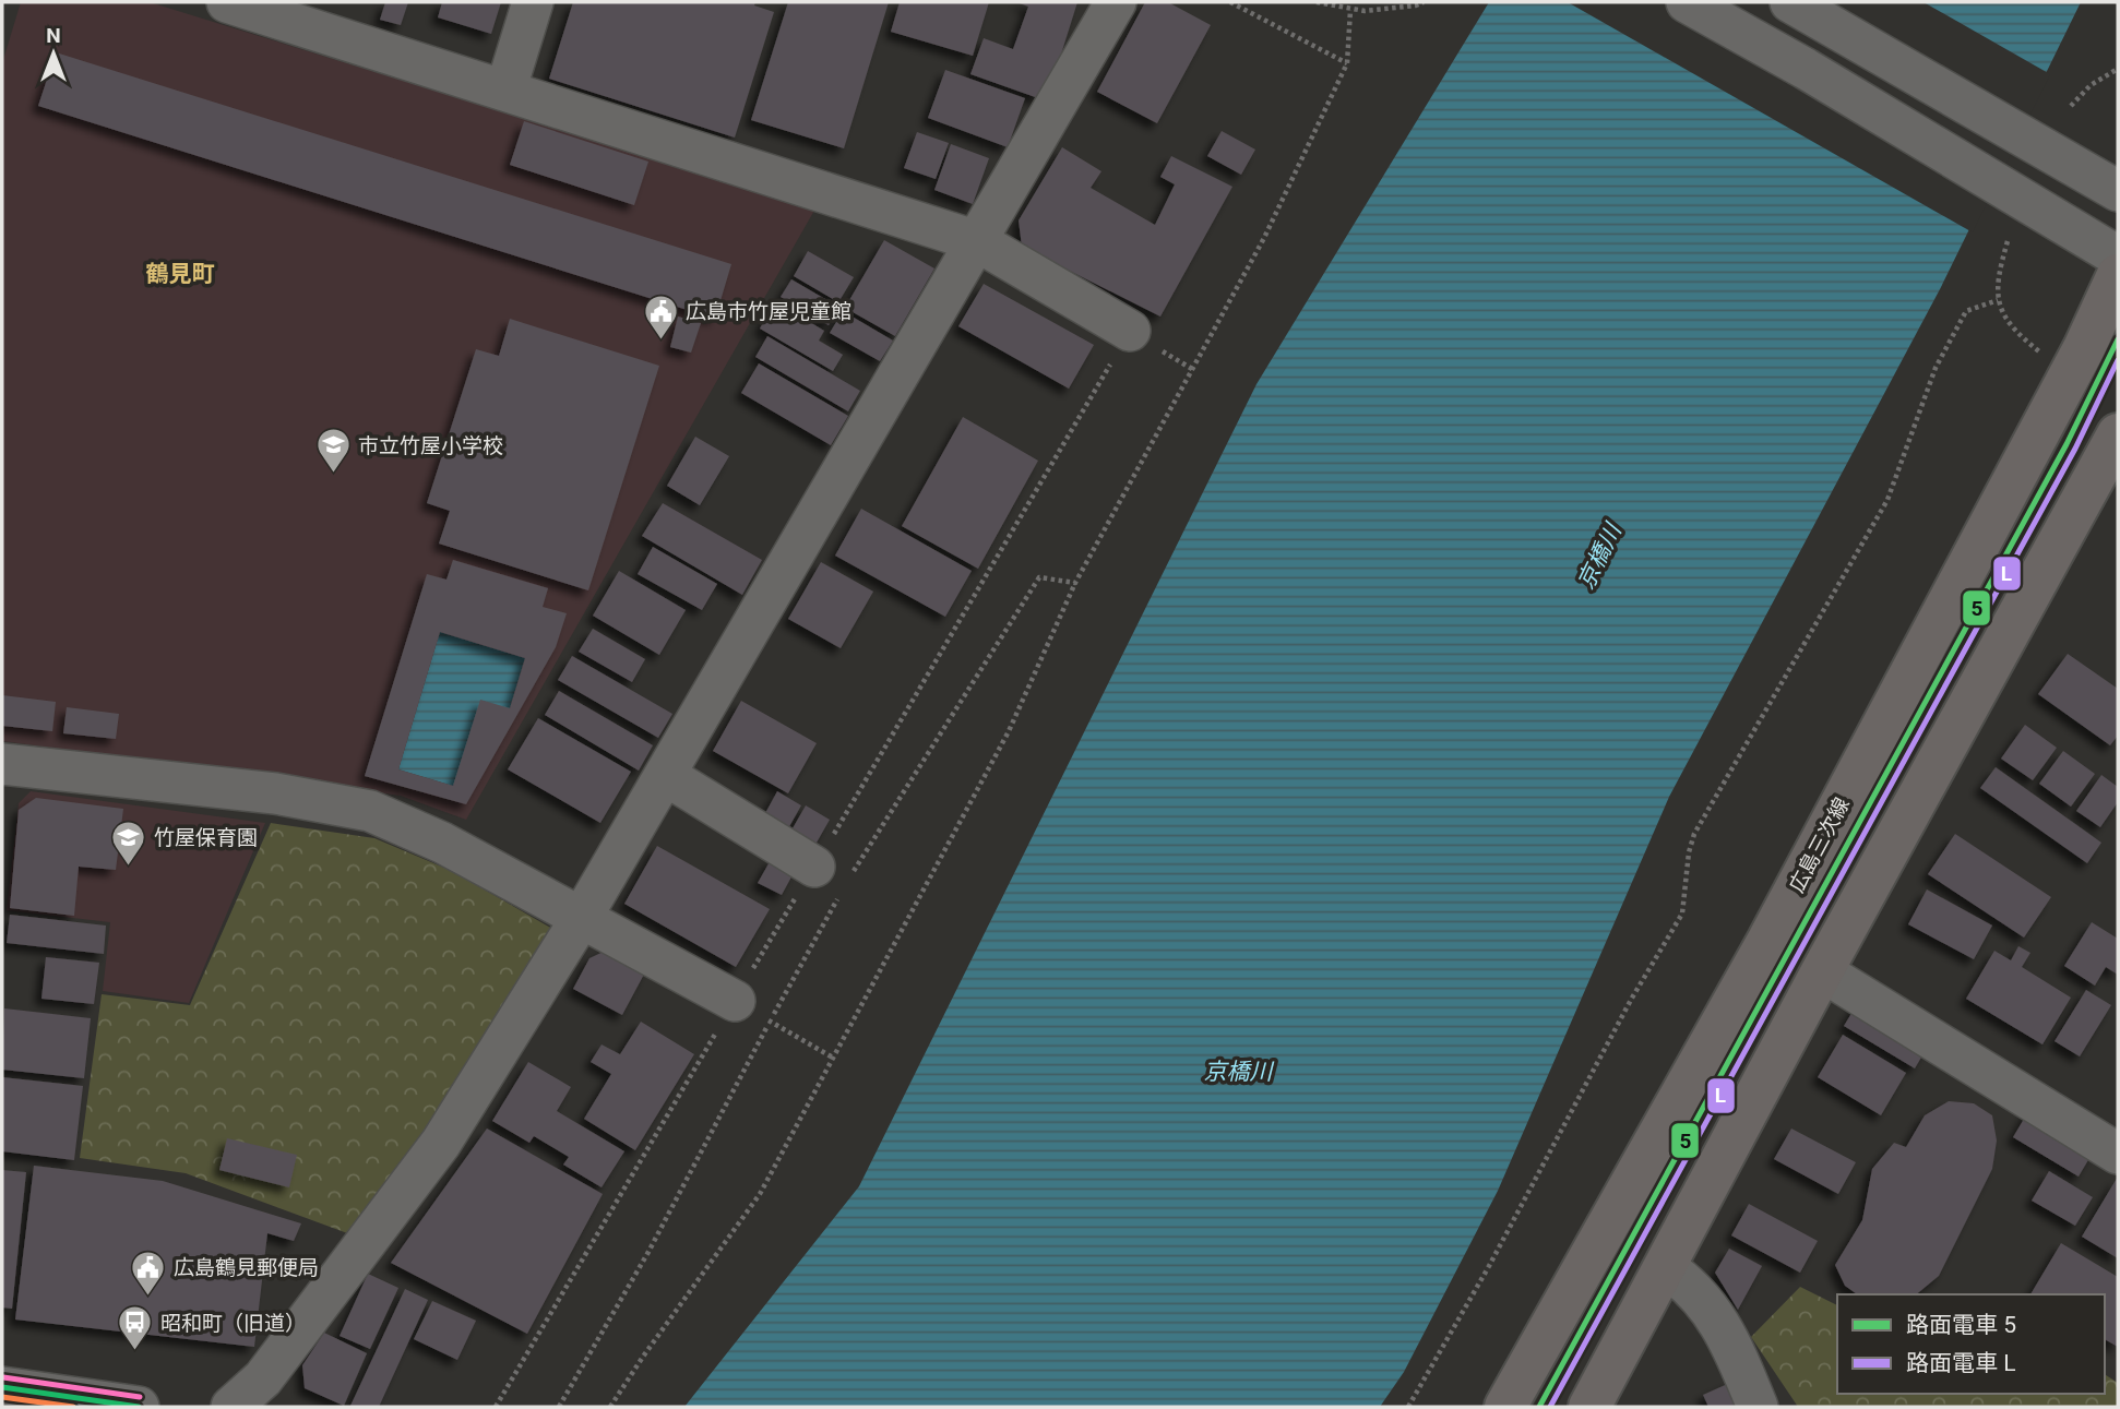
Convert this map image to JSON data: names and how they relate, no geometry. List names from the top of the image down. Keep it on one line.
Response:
{"streets":{"main road":["広島三次線"]},"districts":["鶴見町"],"water":["京橋川"],"places":{"public building":["広島市竹屋児童館","広島鶴見郵便局"],"school or university":["市立竹屋小学校","竹屋保育園"],"bus stop":["昭和町（旧道）"]},"lines":["tram line 5","tram line L"],"legend":["路面電車 5","路面電車 L"],"north":"top"}
